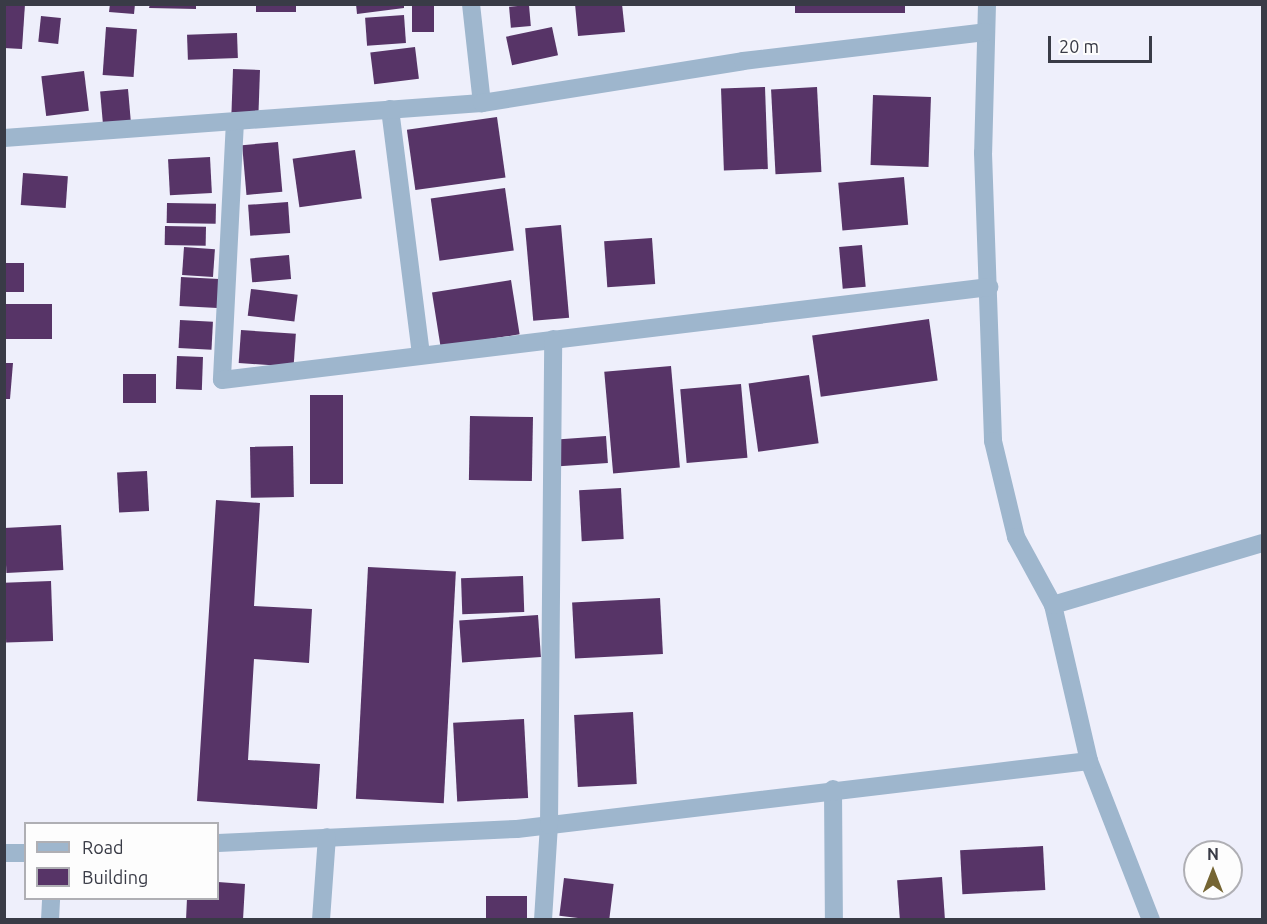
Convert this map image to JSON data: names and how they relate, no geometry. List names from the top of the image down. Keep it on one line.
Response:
{"legend":["Road","Building"],"scale_bar":"20 m","north":"top"}
